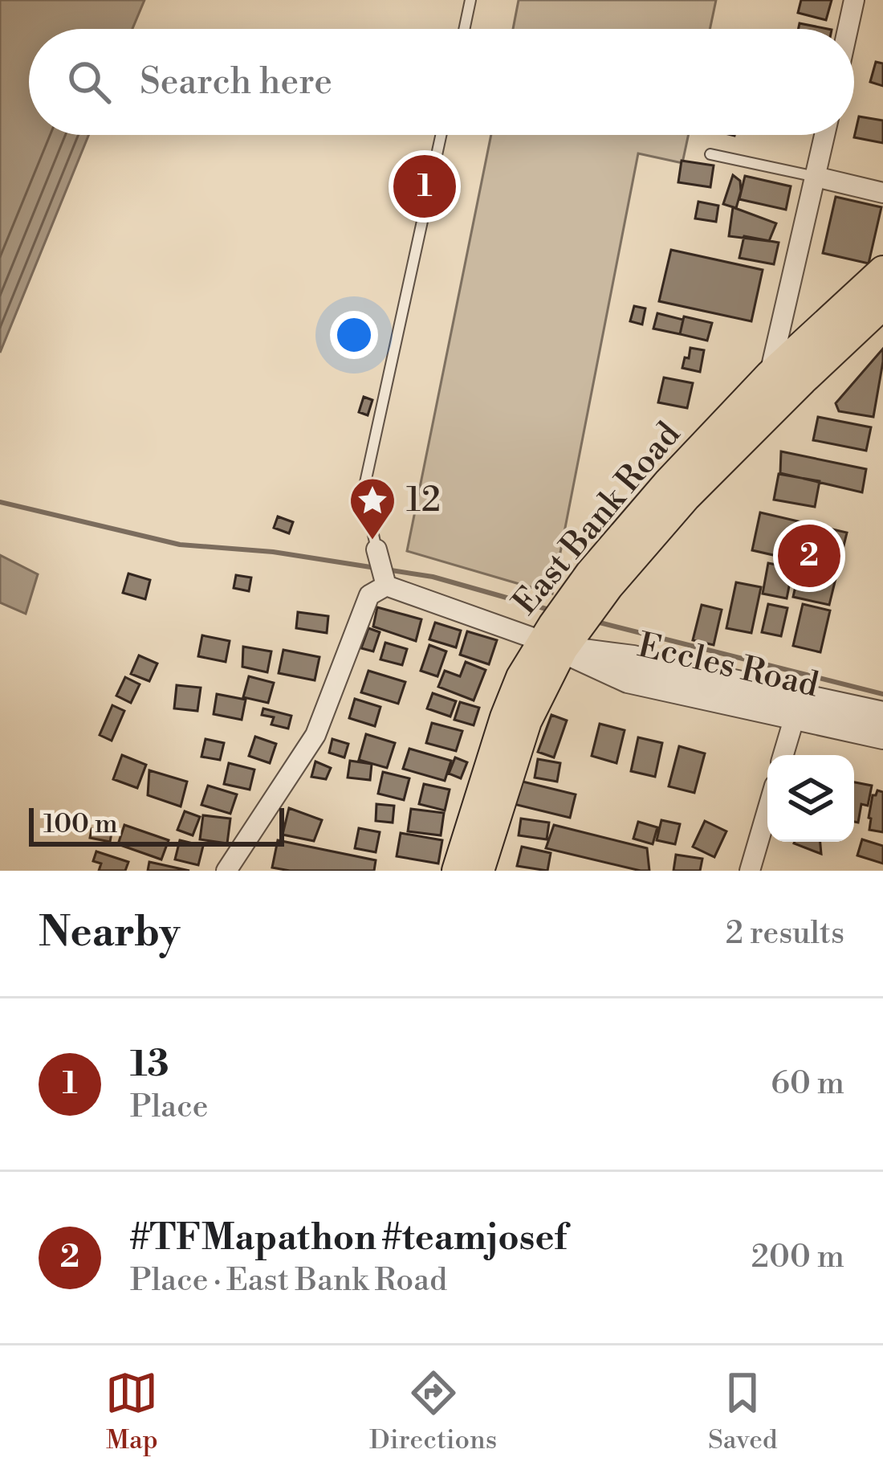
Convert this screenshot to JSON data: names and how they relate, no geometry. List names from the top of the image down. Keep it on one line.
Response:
{"streets":{"main road":["East Bank Road"],"street":["Eccles Road"]},"crossings":[["East Bank Road","Eccles Road"]],"places":{"place":["12"]},"scale_bar":"100 m","page":{"search":"Search here","pins":["1","2"],"scale":"100 m","heading":["Nearby","2 results"],"list":[{"mark":"1","name":"13","note":"Place","value":"60 m"},{"mark":"2","name":"#TFMapathon #teamjosef","note":"Place · East Bank Road","value":"200 m"}],"nav":["Map","Directions","Saved"]}}
